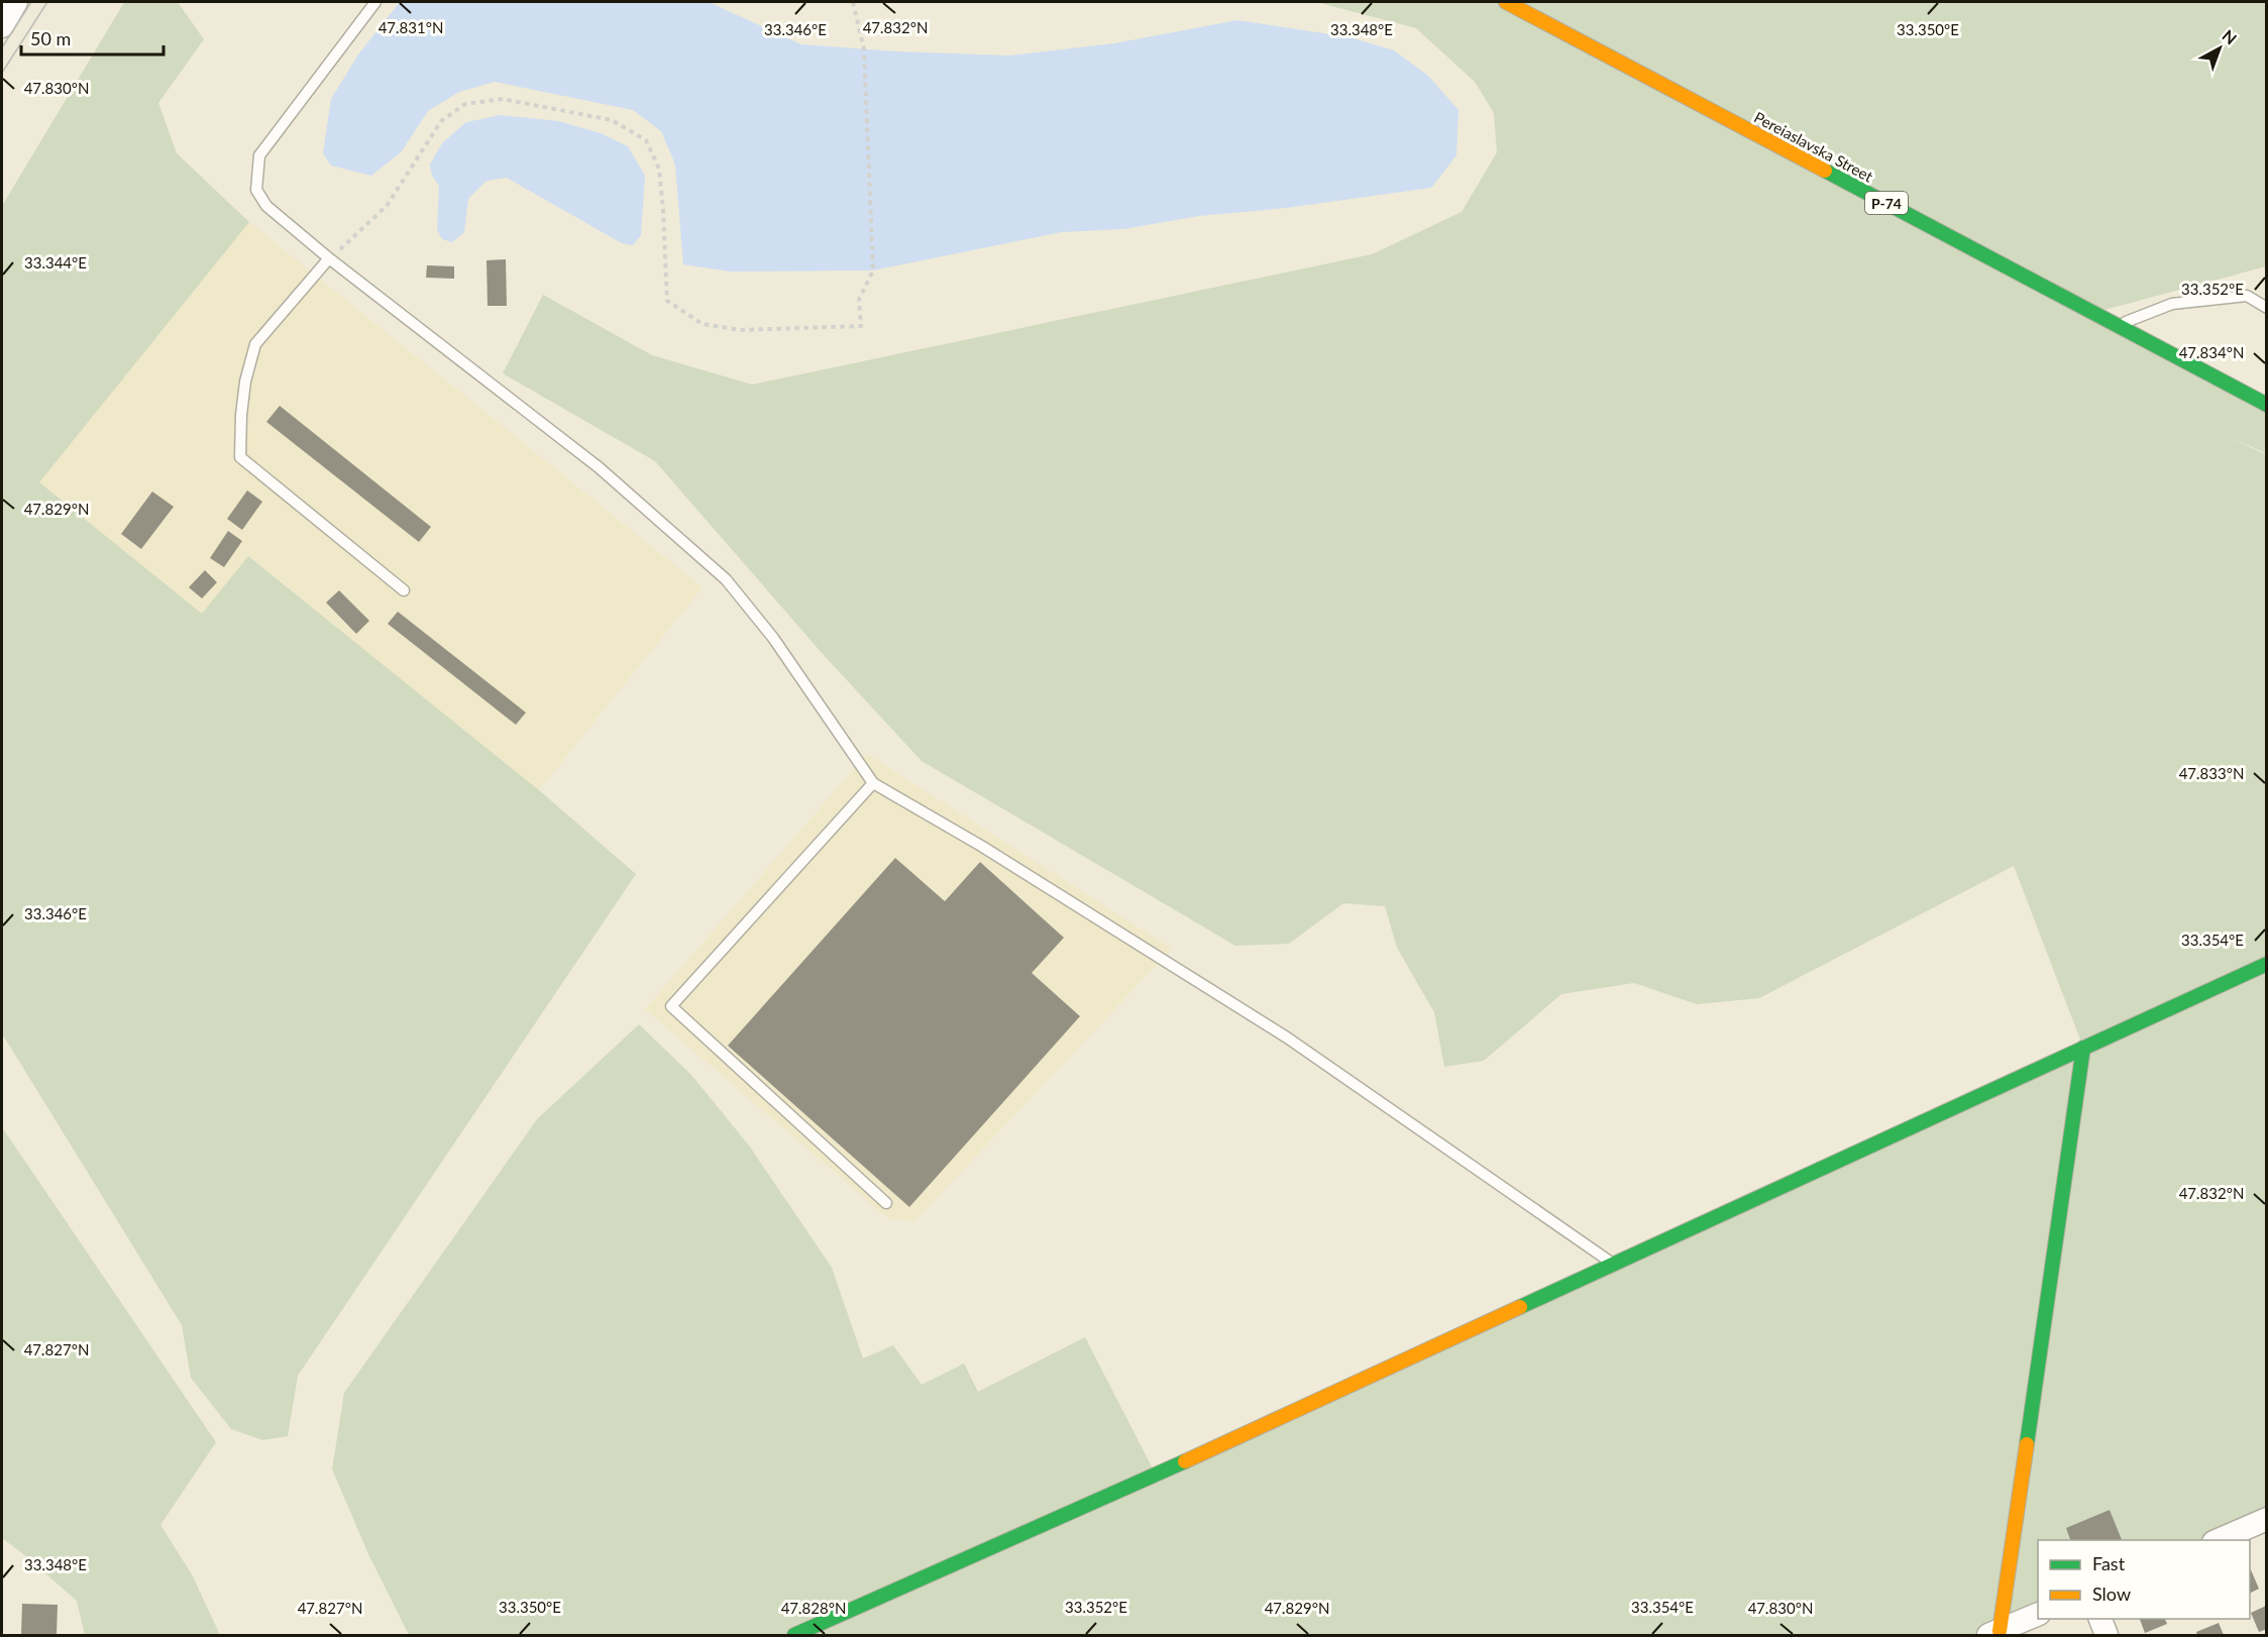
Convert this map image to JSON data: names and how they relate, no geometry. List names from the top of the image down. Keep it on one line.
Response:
{"streets":{"street":["Pereiaslavska Street","Р-74"]},"legend":["Fast","Slow"],"scale_bar":"50 m","north":"top right","coordinates":["47.831°N","47.832°N","33.346°E","33.348°E","33.350°E","47.830°N","33.344°E","33.352°E","47.834°N","47.829°N","47.833°N","33.354°E","47.827°N","47.828°N"]}
